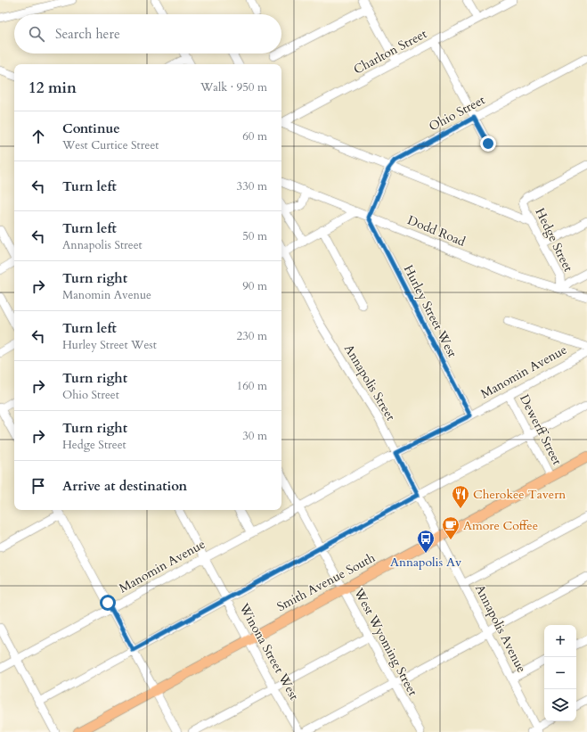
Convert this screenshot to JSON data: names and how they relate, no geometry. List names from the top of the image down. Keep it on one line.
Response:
{"streets":{"main road":["Smith Avenue South"],"street":["Charlton Street","Ohio Street","Dodd Road","Hedge Street","Hurley Street West","Manomin Avenue","Annapolis Street","Dewerff Street","Annapolis Avenue","West Wyoming Street","Winona Street West"]},"crossings":[["Ohio Street","Dodd Road"],["Ohio Street","Hurley Street West"],["Dodd Road","Hedge Street"],["Dodd Road","Hurley Street West"],["Hurley Street West","Manomin Avenue"],["Manomin Avenue","Annapolis Street"],["Manomin Avenue","Dewerff Street"],["Manomin Avenue","West Wyoming Street"],["Manomin Avenue","Winona Street West"],["Annapolis Street","Smith Avenue South"],["Annapolis Street","Annapolis Avenue"],["Dewerff Street","Smith Avenue South"],["Smith Avenue South","Annapolis Avenue"],["Smith Avenue South","West Wyoming Street"],["Smith Avenue South","Winona Street West"]],"places":{"restaurant":["Cherokee Tavern"],"cafe":["Amore Coffee"],"bus stop":["Annapolis Av"]},"page":{"search":"Search here","heading":["12 min","Walk · 950 m"],"list":[["Continue","West Curtice Street","60 m"],["Turn left","330 m"],["Turn left","Annapolis Street","50 m"],["Turn right","Manomin Avenue","90 m"],["Turn left","Hurley Street West","230 m"],["Turn right","Ohio Street","160 m"],["Turn right","Hedge Street","30 m"],"Arrive at destination"],"map_buttons":["+","−"]}}
